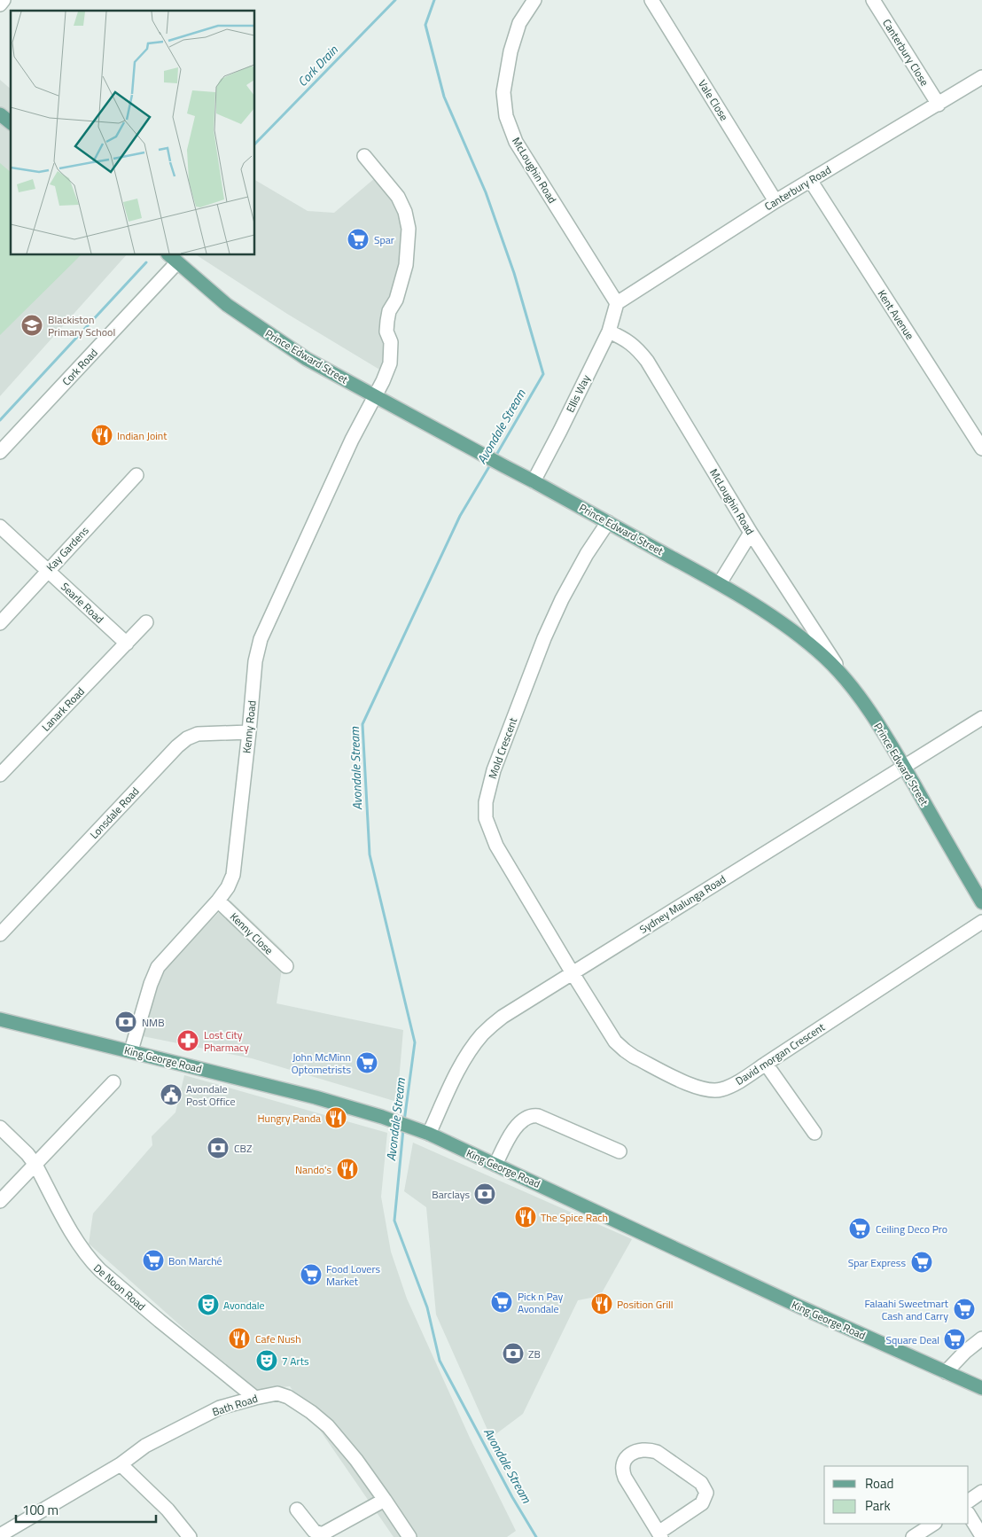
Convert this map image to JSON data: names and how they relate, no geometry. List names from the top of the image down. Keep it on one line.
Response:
{"streets":{"main road":["Prince Edward Street","King George Road"],"street":["Canterbury Close","Vale Close","McLoughin Road","Canterbury Road","Kent Avenue","Cork Road","Ellis Way","Kay Gardens","Searle Road","Lanark Road","Kenny Road","Mold Crescent","Lonsdale Road","Sydney Malunga Road","Kenny Close","David morgan Crescent","De Noon Road","Bath Road"]},"crossings":[["Canterbury Close","Canterbury Road"],["Vale Close","Canterbury Road"],["McLoughin Road","Canterbury Road"],["McLoughin Road","Prince Edward Street"],["McLoughin Road","Ellis Way"],["Canterbury Road","Kent Avenue"],["Canterbury Road","Ellis Way"],["Prince Edward Street","Cork Road"],["Prince Edward Street","Ellis Way"],["Prince Edward Street","Kenny Road"],["Prince Edward Street","Mold Crescent"],["Prince Edward Street","Sydney Malunga Road"],["Kay Gardens","Searle Road"],["Searle Road","Lanark Road"],["Kenny Road","Lonsdale Road"],["Kenny Road","Kenny Close"],["Kenny Road","King George Road"],["Mold Crescent","Sydney Malunga Road"],["Mold Crescent","David morgan Crescent"],["Sydney Malunga Road","David morgan Crescent"],["Sydney Malunga Road","King George Road"],["De Noon Road","Bath Road"]],"water":["Cork Drain","Avondale Stream"],"places":{"supermarket":["Spar","John McMinn Optometrists","Ceiling Deco Pro","Bon Marché","Spar Express","Food Lovers Market","Pick n Pay Avondale","Falaahi Sweetmart Cash and Carry","Square Deal"],"school or university":["Blackiston Primary School"],"restaurant":["Indian Joint","Hungry Panda","Nando's","The Spice Rach","Position Grill","Cafe Nush"],"bank":["NMB","CBZ","Barclays","ZB"],"pharmacy":["Lost City Pharmacy"],"public building":["Avondale Post Office"],"theatre":["Avondale","7 Arts"]},"legend":["Road","Park"],"scale_bar":"100 m"}
